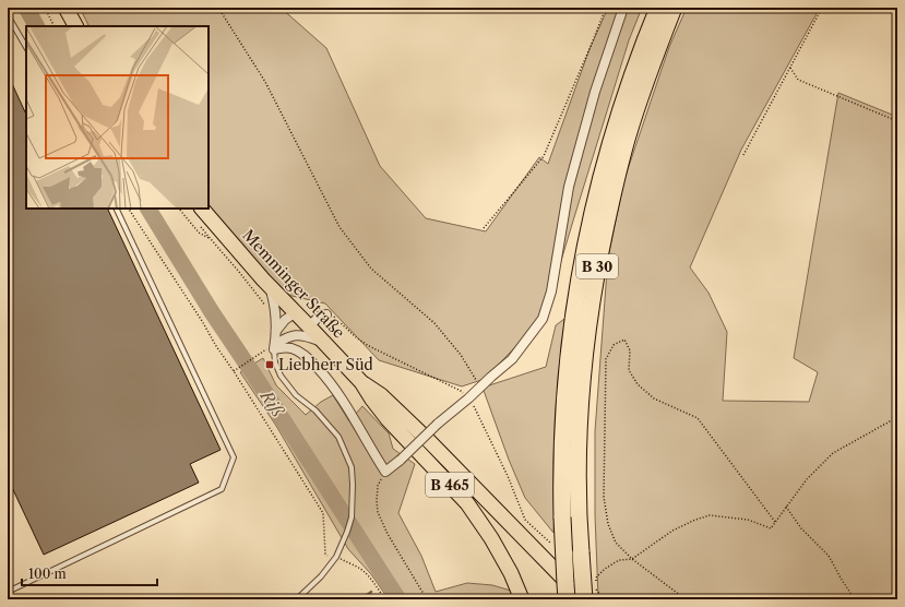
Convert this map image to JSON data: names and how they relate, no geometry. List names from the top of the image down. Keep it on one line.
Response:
{"streets":{"highway":["B 30"],"main road":["Memminger Straße","B 465"]},"crossings":[["Memminger Straße","B 465"]],"water":["Riß"],"places":{"transit":["Liebherr Süd"]},"scale_bar":"100 m"}
